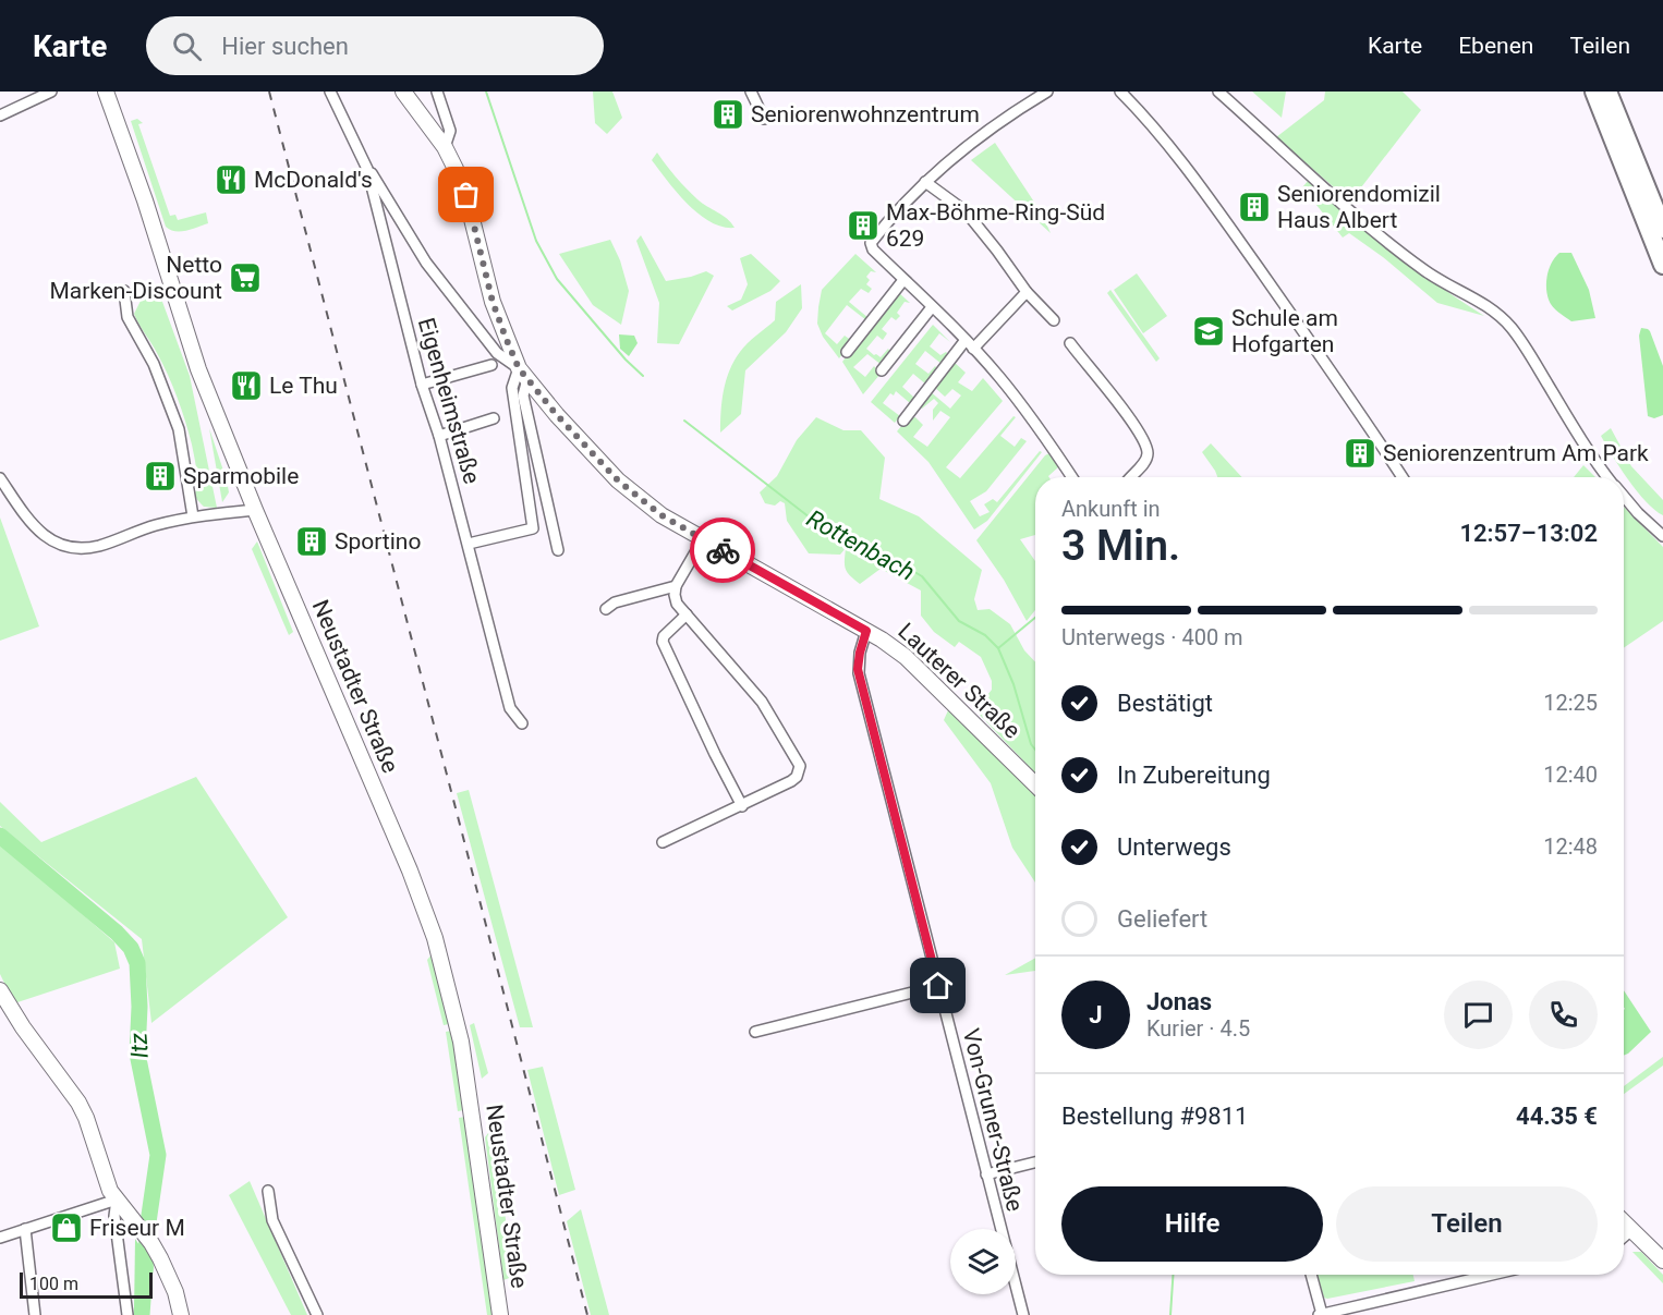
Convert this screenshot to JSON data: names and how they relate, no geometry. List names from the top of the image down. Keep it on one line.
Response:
{"streets":{"street":["Eigenheimstraße","Lauterer Straße","Neustadter Straße","Von-Gruner-Straße"]},"crossings":[["Lauterer Straße","Von-Gruner-Straße"]],"water":["Rottenbach","Itz"],"places":{"building":["Seniorenwohnzentrum","Seniorendomizil Haus Albert","Max-Böhme-Ring-Süd 629","Seniorenzentrum Am Park","Sparmobile","Sportino"],"restaurant":["McDonald's","Le Thu"],"supermarket":["Netto Marken-Discount"],"school or university":["Schule am Hofgarten"],"shop":["Friseur M"]},"scale_bar":"100 m","page":{"header":"Karte","search":"Hier suchen","nav":["Karte","Ebenen","Teilen"],"heading":["3 Min.","Ankunft in","12:57–13:02"],"panel":["Jonas","Kurier · 4.5","Bestellung #9811","44.35 €"],"bar":"Unterwegs · 400 m","list":[["Bestätigt","12:25"],["In Zubereitung","12:40"],["Unterwegs","12:48"],"Geliefert"],"round":"J","buttons":["Hilfe","Teilen"],"scale":"100 m"}}
